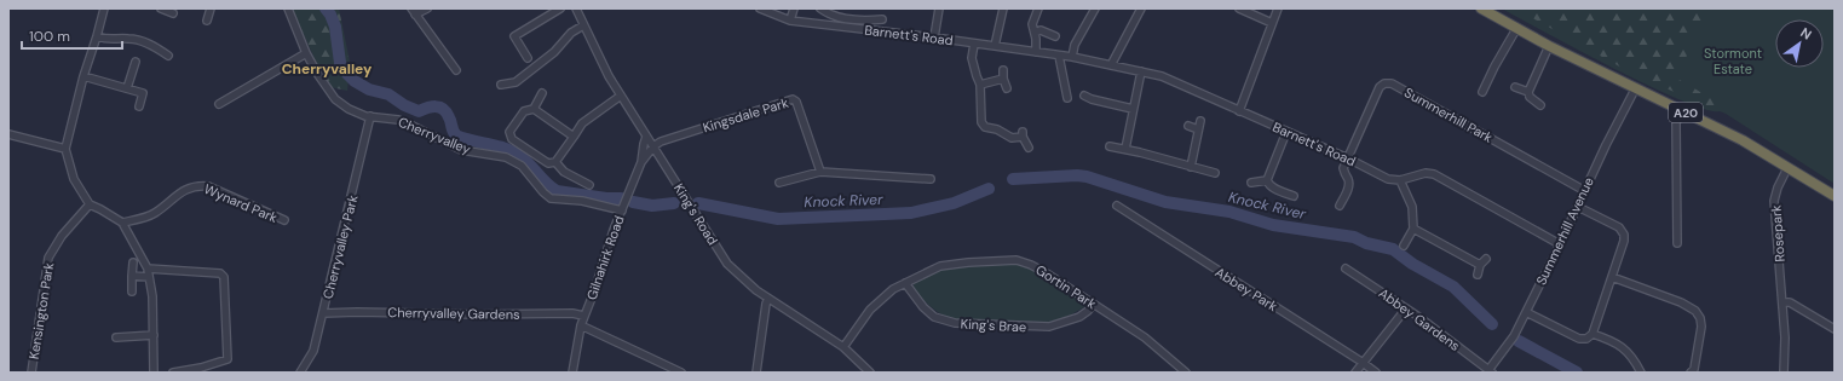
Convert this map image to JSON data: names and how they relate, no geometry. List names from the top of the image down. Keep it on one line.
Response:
{"streets":{"highway":["A20"],"street":["Barnett's Road","Kingsdale Park","Summerhill Park","Cherryvalley","Wynard Park","King's Road","Summerhill Avenue","Rosepark","Cherryvalley Park","Gilnahirk Road","Gortin Park","Abbey Park","Kensington Park","Cherryvalley Gardens","Abbey Gardens","King's Brae"]},"crossings":[["Barnett's Road","Summerhill Park"],["A20","Summerhill Avenue"],["A20","Rosepark"],["Kingsdale Park","King's Road"],["Kingsdale Park","Gilnahirk Road"],["Summerhill Park","Summerhill Avenue"],["Cherryvalley","Cherryvalley Park"],["Cherryvalley","Gilnahirk Road"],["King's Road","Gilnahirk Road"],["King's Road","Gortin Park"],["Summerhill Avenue","Abbey Gardens"],["Cherryvalley Park","Cherryvalley Gardens"],["Gilnahirk Road","Cherryvalley Gardens"],["Gortin Park","King's Brae"]],"districts":["Cherryvalley"],"water":["Knock River"],"parks":["Stormont Estate"],"scale_bar":"100 m","north":"top right"}
